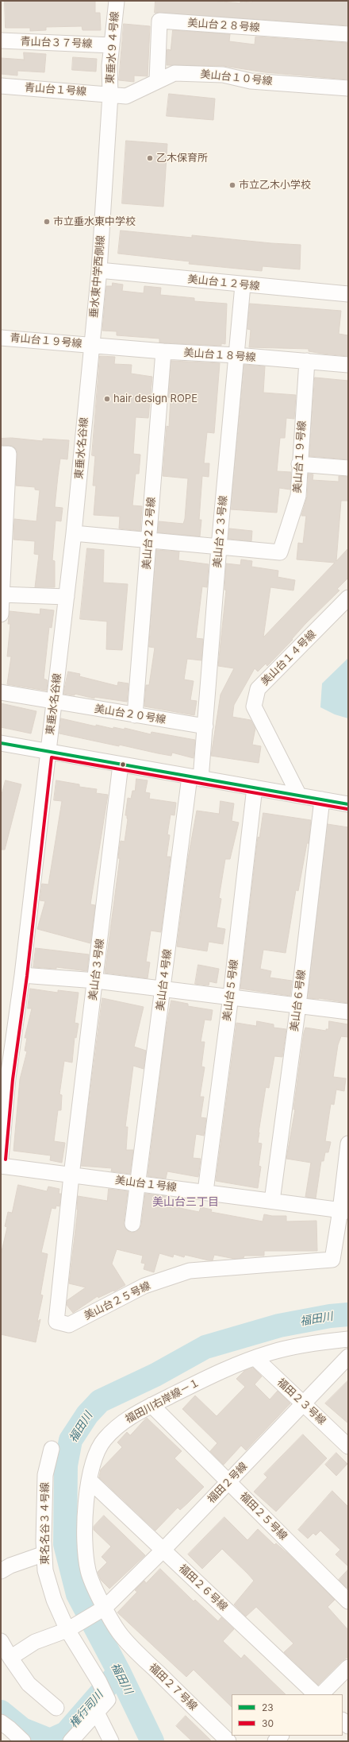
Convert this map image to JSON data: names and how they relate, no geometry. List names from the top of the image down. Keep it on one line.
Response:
{"streets":{"street":["美山台２８号線","青山台３７号線","東垂水９４号線","美山台１０号線","青山台１号線","垂水東中学西側線","美山台１２号線","青山台１９号線","美山台１８号線","東垂水名谷線","美山台１９号線","美山台２３号線","美山台２２号線","美山台１４号線","美山台２０号線","美山台３号線","美山台４号線","美山台５号線","美山台６号線","美山台１号線","美山台２５号線","福田川右岸線－１","福田２３号線","福田２号線","福田２５号線","東名名谷３４号線","福田２６号線","福田２７号線"]},"crossings":[["美山台２８号線","美山台１０号線"],["青山台３７号線","東垂水９４号線"],["東垂水９４号線","美山台１０号線"],["東垂水９４号線","青山台１号線"],["東垂水９４号線","垂水東中学西側線"],["美山台１０号線","青山台１号線"],["美山台１０号線","垂水東中学西側線"],["青山台１号線","垂水東中学西側線"],["垂水東中学西側線","美山台１２号線"],["垂水東中学西側線","青山台１９号線"],["垂水東中学西側線","美山台１８号線"],["垂水東中学西側線","東垂水名谷線"],["美山台１２号線","美山台２３号線"],["青山台１９号線","美山台１８号線"],["青山台１９号線","東垂水名谷線"],["美山台１８号線","東垂水名谷線"],["美山台１８号線","美山台１９号線"],["美山台１８号線","美山台２３号線"],["美山台１８号線","美山台２２号線"],["東垂水名谷線","美山台１９号線"],["東垂水名谷線","美山台２０号線"],["美山台１９号線","美山台２３号線"],["美山台１９号線","美山台２２号線"],["美山台２３号線","美山台２０号線"],["美山台２３号線","美山台４号線"],["美山台２２号線","美山台２０号線"],["美山台３号線","美山台１号線"],["美山台３号線","美山台２５号線"],["美山台４号線","美山台１号線"],["美山台５号線","美山台１号線"],["美山台６号線","美山台１号線"],["美山台１号線","美山台２５号線"],["福田川右岸線－１","福田２３号線"],["福田川右岸線－１","福田２号線"],["福田川右岸線－１","福田２５号線"],["福田川右岸線－１","福田２６号線"],["福田川右岸線－１","福田２７号線"],["福田２３号線","福田２号線"],["福田２号線","福田２５号線"],["福田２号線","東名名谷３４号線"],["福田２号線","福田２６号線"]],"districts":["美山台三丁目"],"water":["福田川","権行司川"],"places":["乙木保育所","市立乙木小学校","市立垂水東中学校","hair design ROPE"],"lines":["transit line 23","transit line 30"],"legend":["23","30"]}
